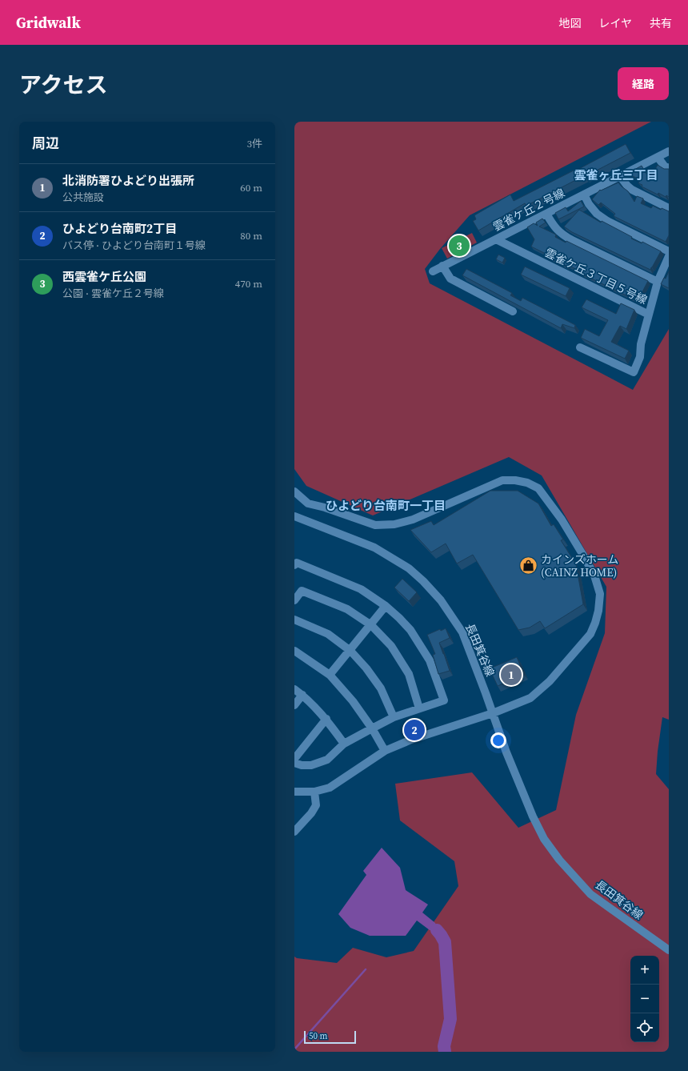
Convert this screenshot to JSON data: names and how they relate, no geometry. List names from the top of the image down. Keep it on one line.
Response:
{"streets":{"street":["雲雀ケ丘２号線","雲雀ケ丘３丁目５号線","長田箕谷線"]},"crossings":[["雲雀ケ丘２号線","雲雀ケ丘３丁目５号線"]],"districts":["雲雀ヶ丘三丁目","ひよどり台南町一丁目"],"places":{"shop":["カインズホーム (CAINZ HOME)"]},"scale_bar":"50 m","page":{"header":"Gridwalk","nav":["地図","レイヤ","共有"],"title":"アクセス","buttons":"経路","heading":["周辺","3件"],"list":[{"mark":"1","name":"北消防署ひよどり出張所","note":"公共施設","value":"60 m"},{"mark":"2","name":"ひよどり台南町2丁目","note":"バス停 · ひよどり台南町１号線","value":"80 m"},{"mark":"3","name":"西雲雀ケ丘公園","note":"公園 · 雲雀ケ丘２号線","value":"470 m"}],"pins":["3","1","2"],"map_buttons":["+","−"],"scale":"50 m"}}
